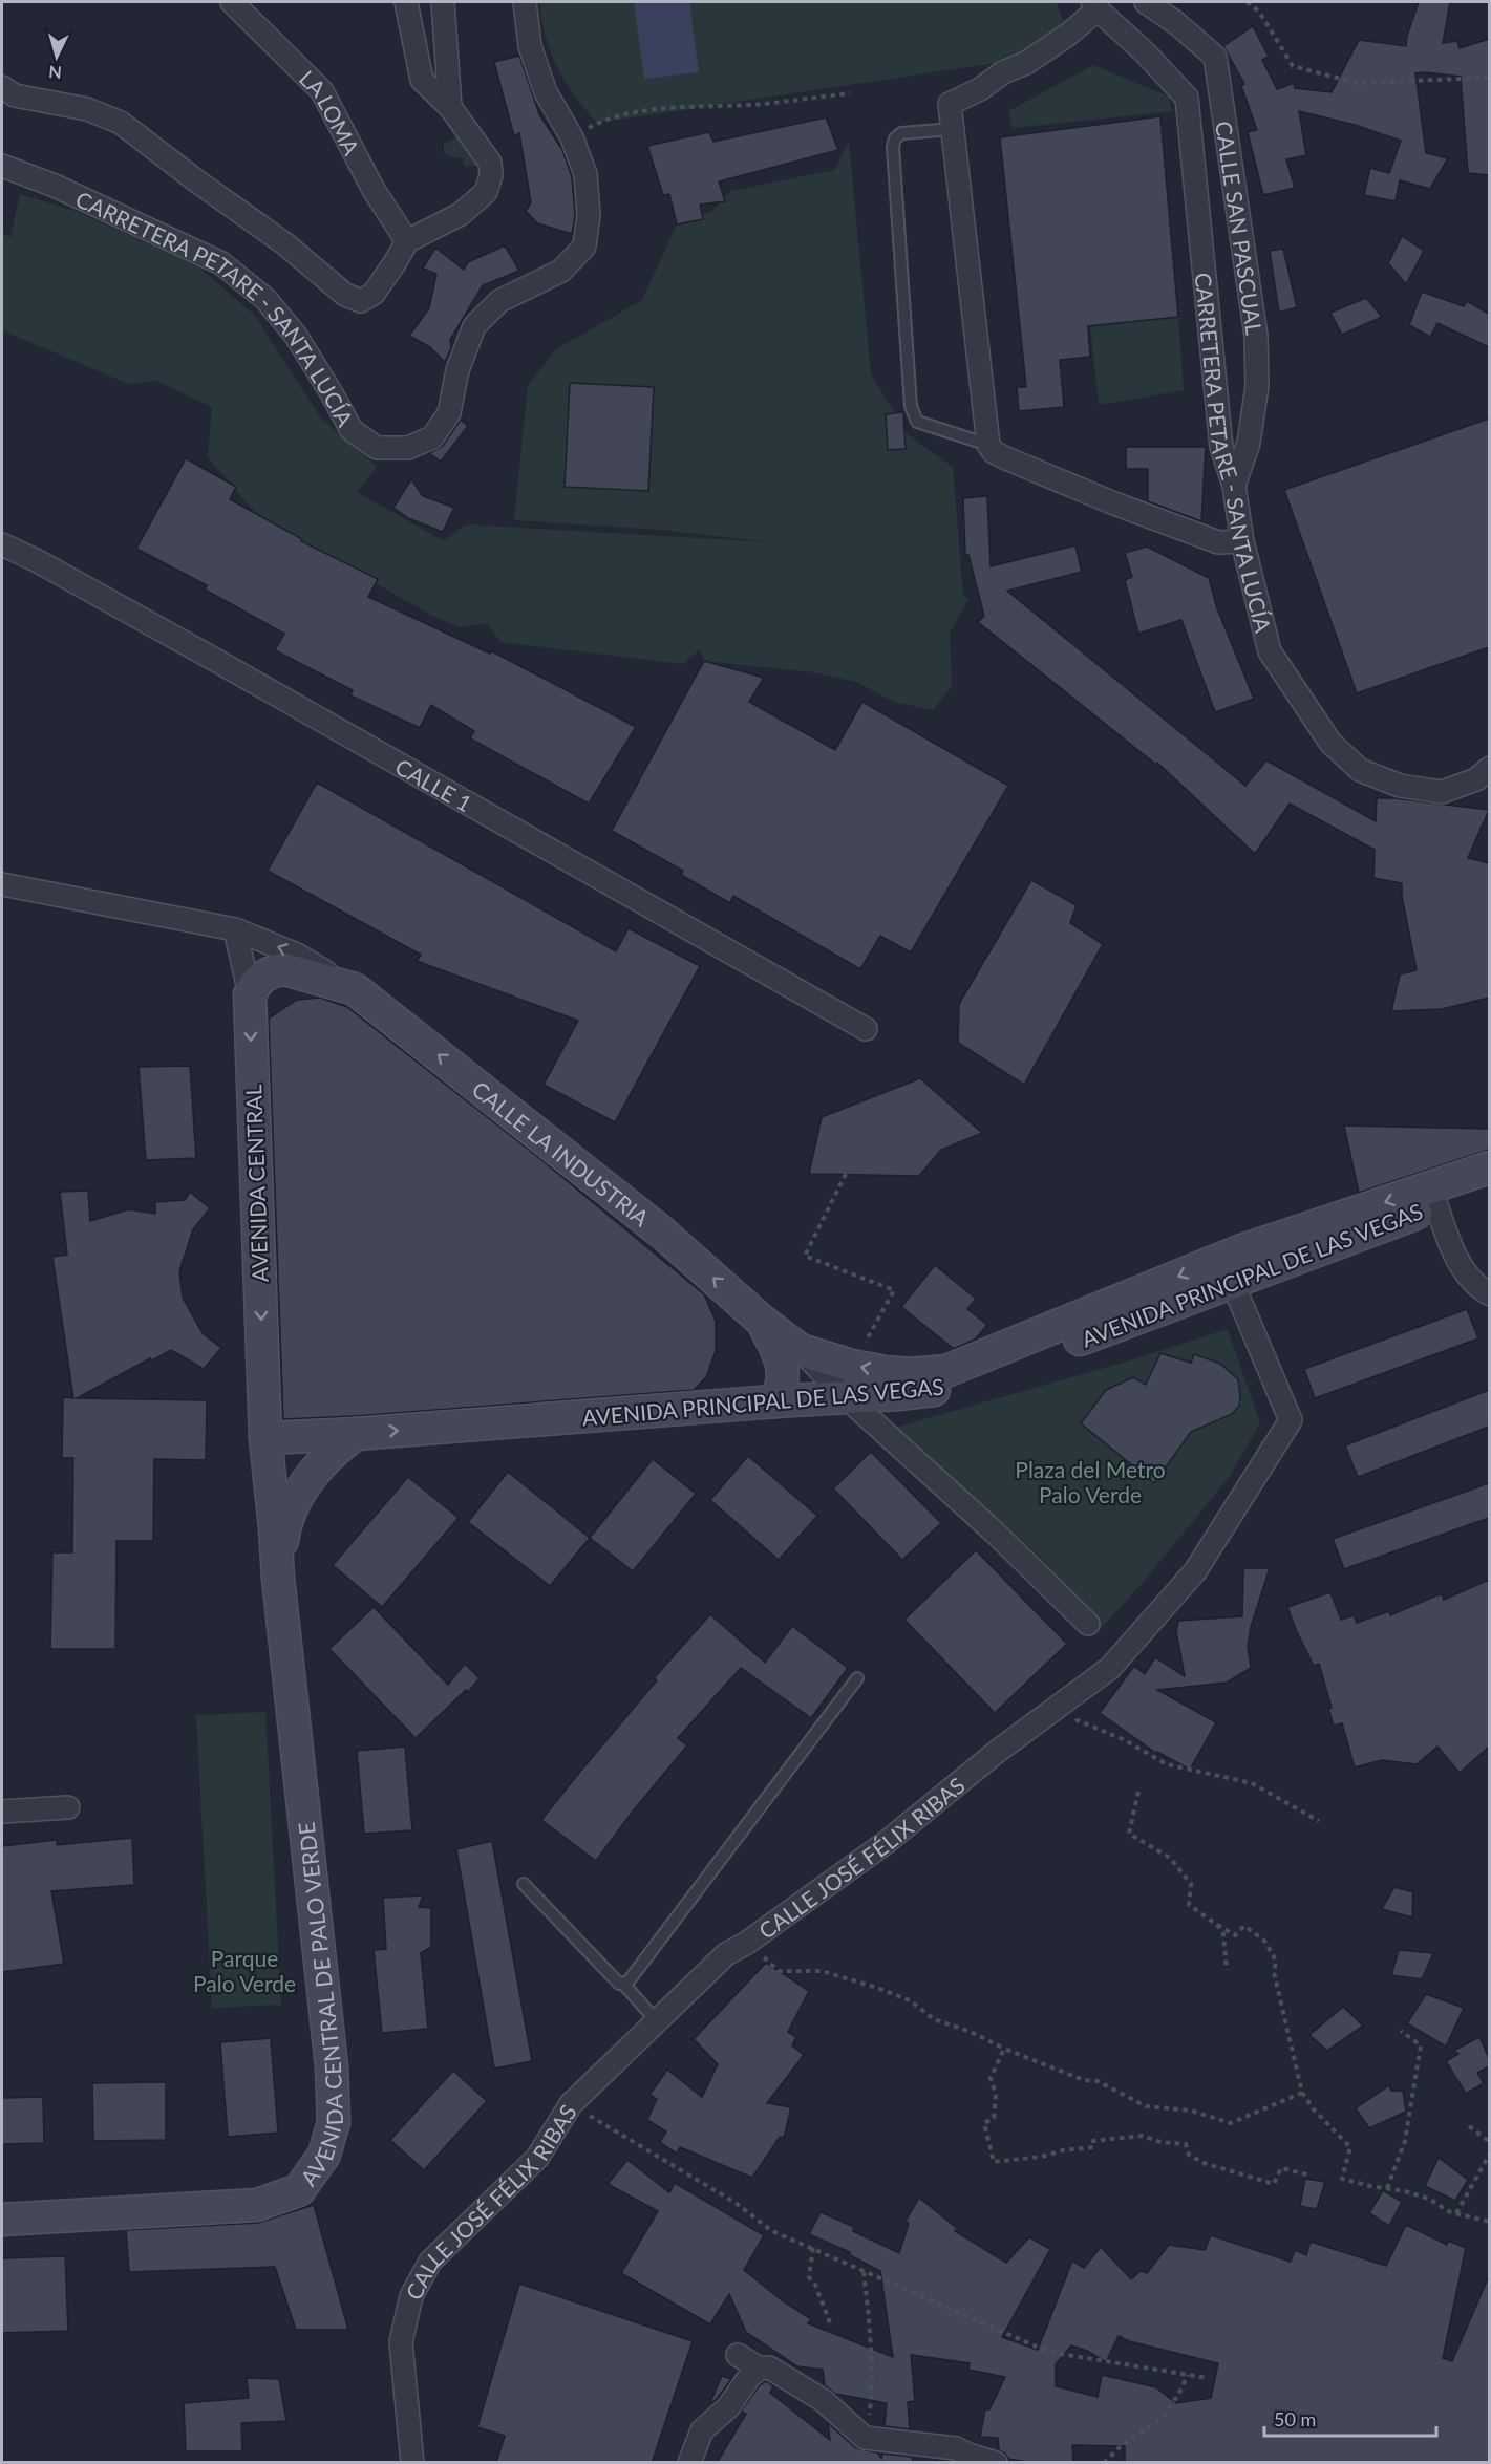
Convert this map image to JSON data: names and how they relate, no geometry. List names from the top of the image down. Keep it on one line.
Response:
{"streets":{"street":["LA LOMA","CALLE SAN PASCUAL","CARRETERA PETARE - SANTA LUCÍA","CALLE 1","CALLE LA INDUSTRIA","AVENIDA CENTRAL","AVENIDA PRINCIPAL DE LAS VEGAS","CALLE JOSÉ FÉLIX RIBAS","AVENIDA CENTRAL DE PALO VERDE"]},"crossings":[["CALLE SAN PASCUAL","CARRETERA PETARE - SANTA LUCÍA"],["CALLE LA INDUSTRIA","AVENIDA CENTRAL"],["CALLE LA INDUSTRIA","AVENIDA PRINCIPAL DE LAS VEGAS"],["AVENIDA CENTRAL","AVENIDA PRINCIPAL DE LAS VEGAS"],["AVENIDA CENTRAL","AVENIDA CENTRAL DE PALO VERDE"],["AVENIDA PRINCIPAL DE LAS VEGAS","CALLE JOSÉ FÉLIX RIBAS"],["AVENIDA PRINCIPAL DE LAS VEGAS","AVENIDA CENTRAL DE PALO VERDE"]],"one_way":["CALLE LA INDUSTRIA","AVENIDA CENTRAL"],"parks":["Plaza del Metro Palo Verde","Parque Palo Verde"],"scale_bar":"50 m","north":"bottom"}
